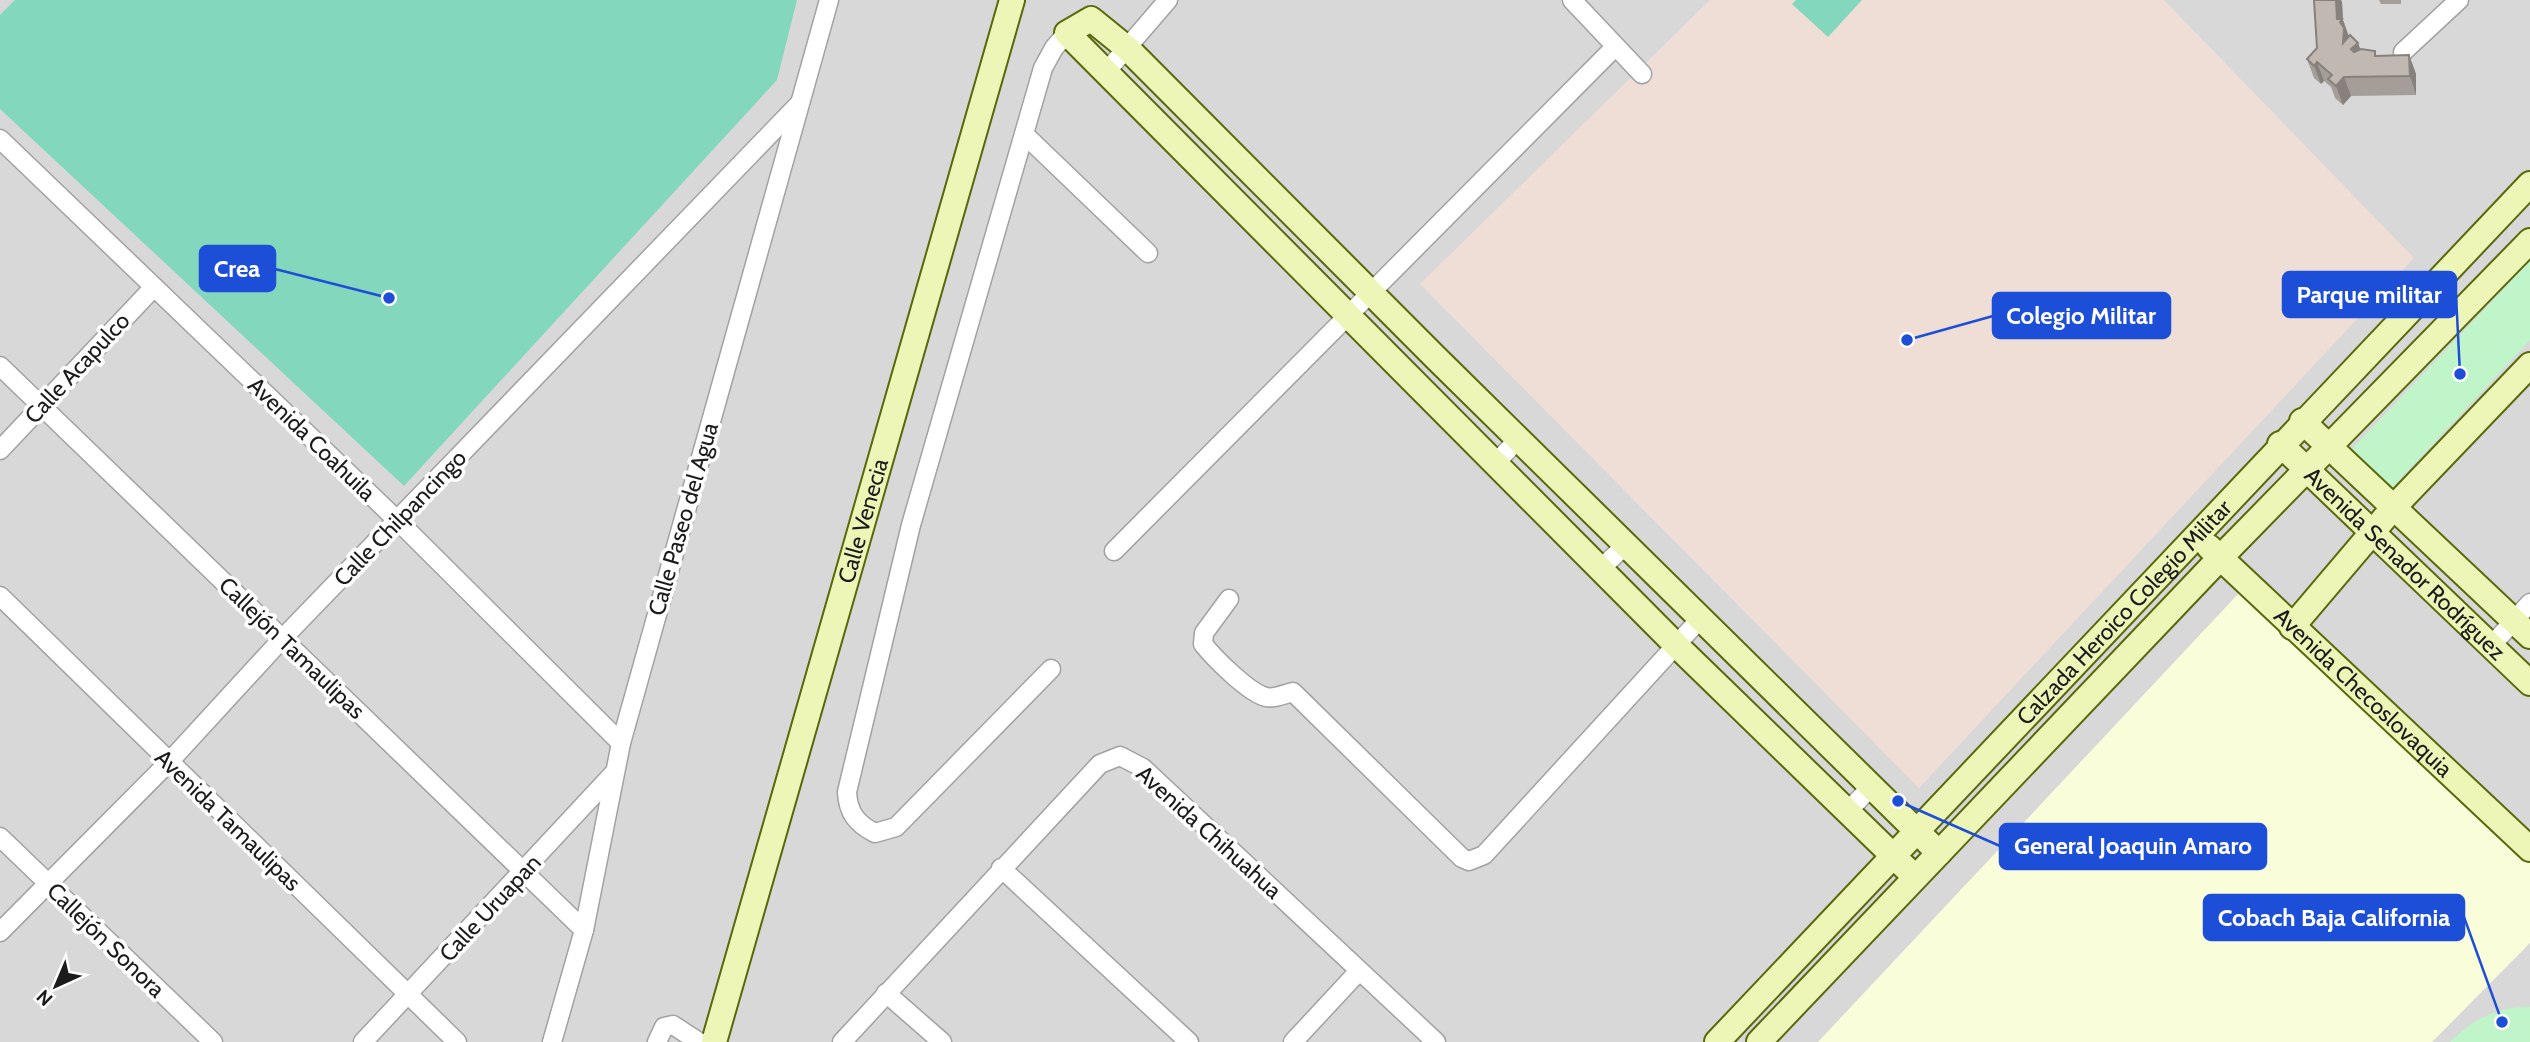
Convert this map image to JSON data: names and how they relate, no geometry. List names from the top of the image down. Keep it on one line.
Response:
{"streets":{"street":["Calle Acapulco","Avenida Coahuila","Calle Chilpancingo","Calle Paseo del Agua","Calle Venecia","Avenida Senador Rodríguez","Calzada Heroico Colegio Militar","Callejón Tamaulipas","Avenida Checoslovaquia","Avenida Tamaulipas","Avenida Chihuahua","Calle Uruapan","Callejón Sonora"]},"crossings":[["Calle Acapulco","Avenida Coahuila"],["Calle Acapulco","Callejón Tamaulipas"],["Avenida Coahuila","Calle Chilpancingo"],["Avenida Coahuila","Calle Paseo del Agua"],["Calle Chilpancingo","Calle Paseo del Agua"],["Calle Chilpancingo","Callejón Tamaulipas"],["Calle Chilpancingo","Avenida Tamaulipas"],["Calle Chilpancingo","Callejón Sonora"],["Calle Paseo del Agua","Callejón Tamaulipas"],["Calle Paseo del Agua","Calle Uruapan"],["Avenida Senador Rodríguez","Calzada Heroico Colegio Militar"],["Calzada Heroico Colegio Militar","Avenida Checoslovaquia"],["Callejón Tamaulipas","Calle Uruapan"],["Avenida Tamaulipas","Calle Uruapan"]],"places":["Crea","Colegio Militar","Parque militar","General Joaquin Amaro","Cobach Baja California"],"north":"bottom left"}
